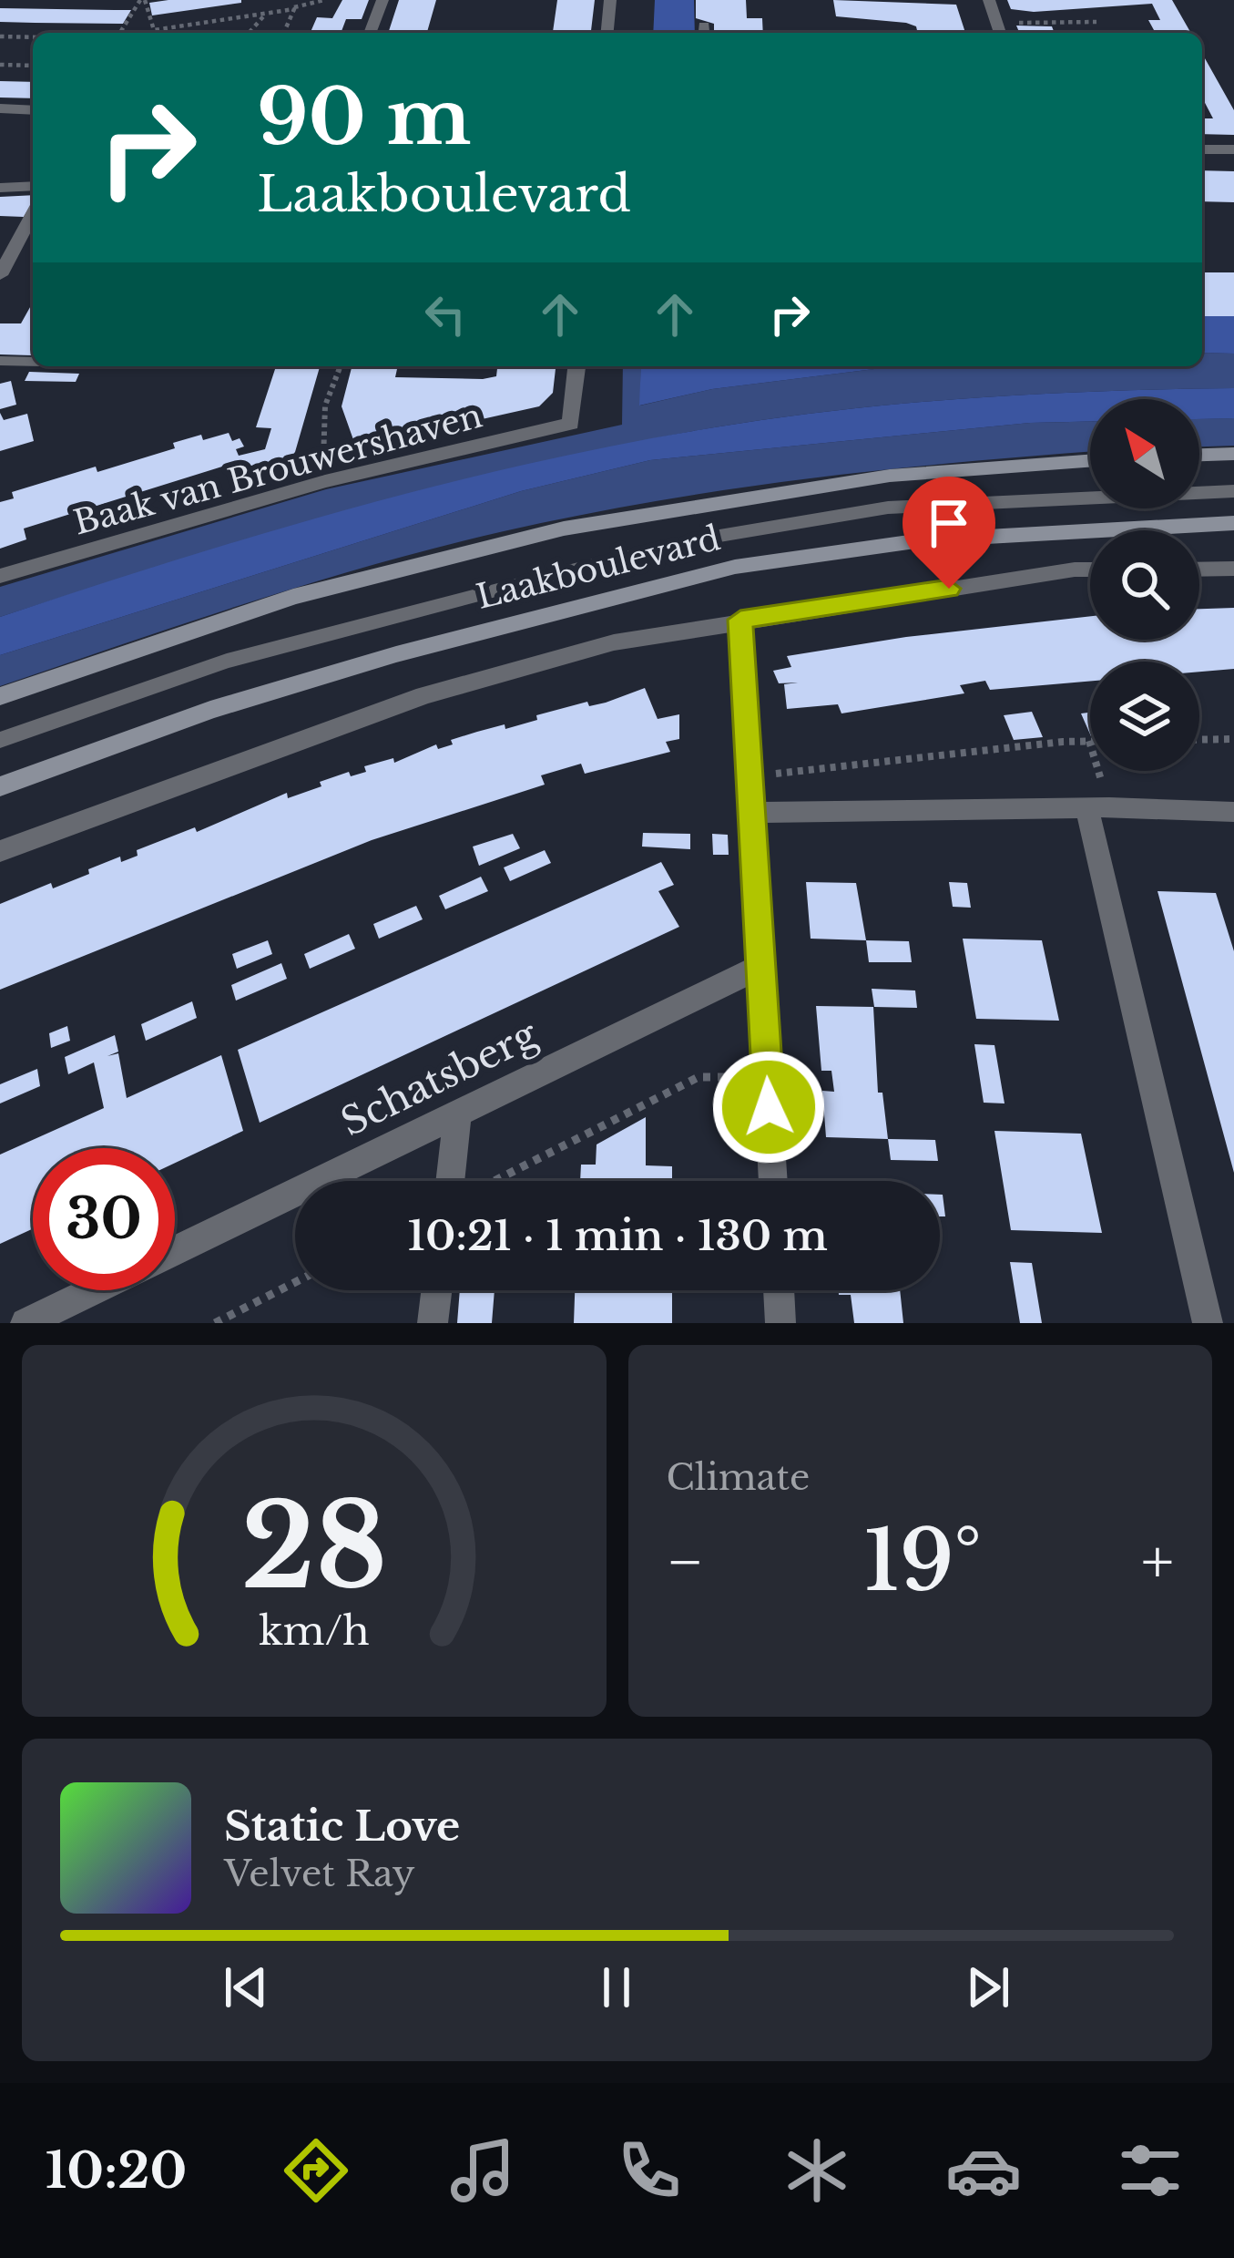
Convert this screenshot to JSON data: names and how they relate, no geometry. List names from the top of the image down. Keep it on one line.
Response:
{"streets":{"main road":["Laakboulevard"],"street":["Baak van Brouwershaven","Schatsberg"]},"north":"top left","page":{"turn":["90 m","Laakboulevard"],"limit":"30","trip":"10:21 · 1 min · 130 m","tile":"Climate","heat":["−","19°","+"],"song":["Static Love","Velvet Ray"],"tabs":"10:20","gauge":["28","km/h"]}}
